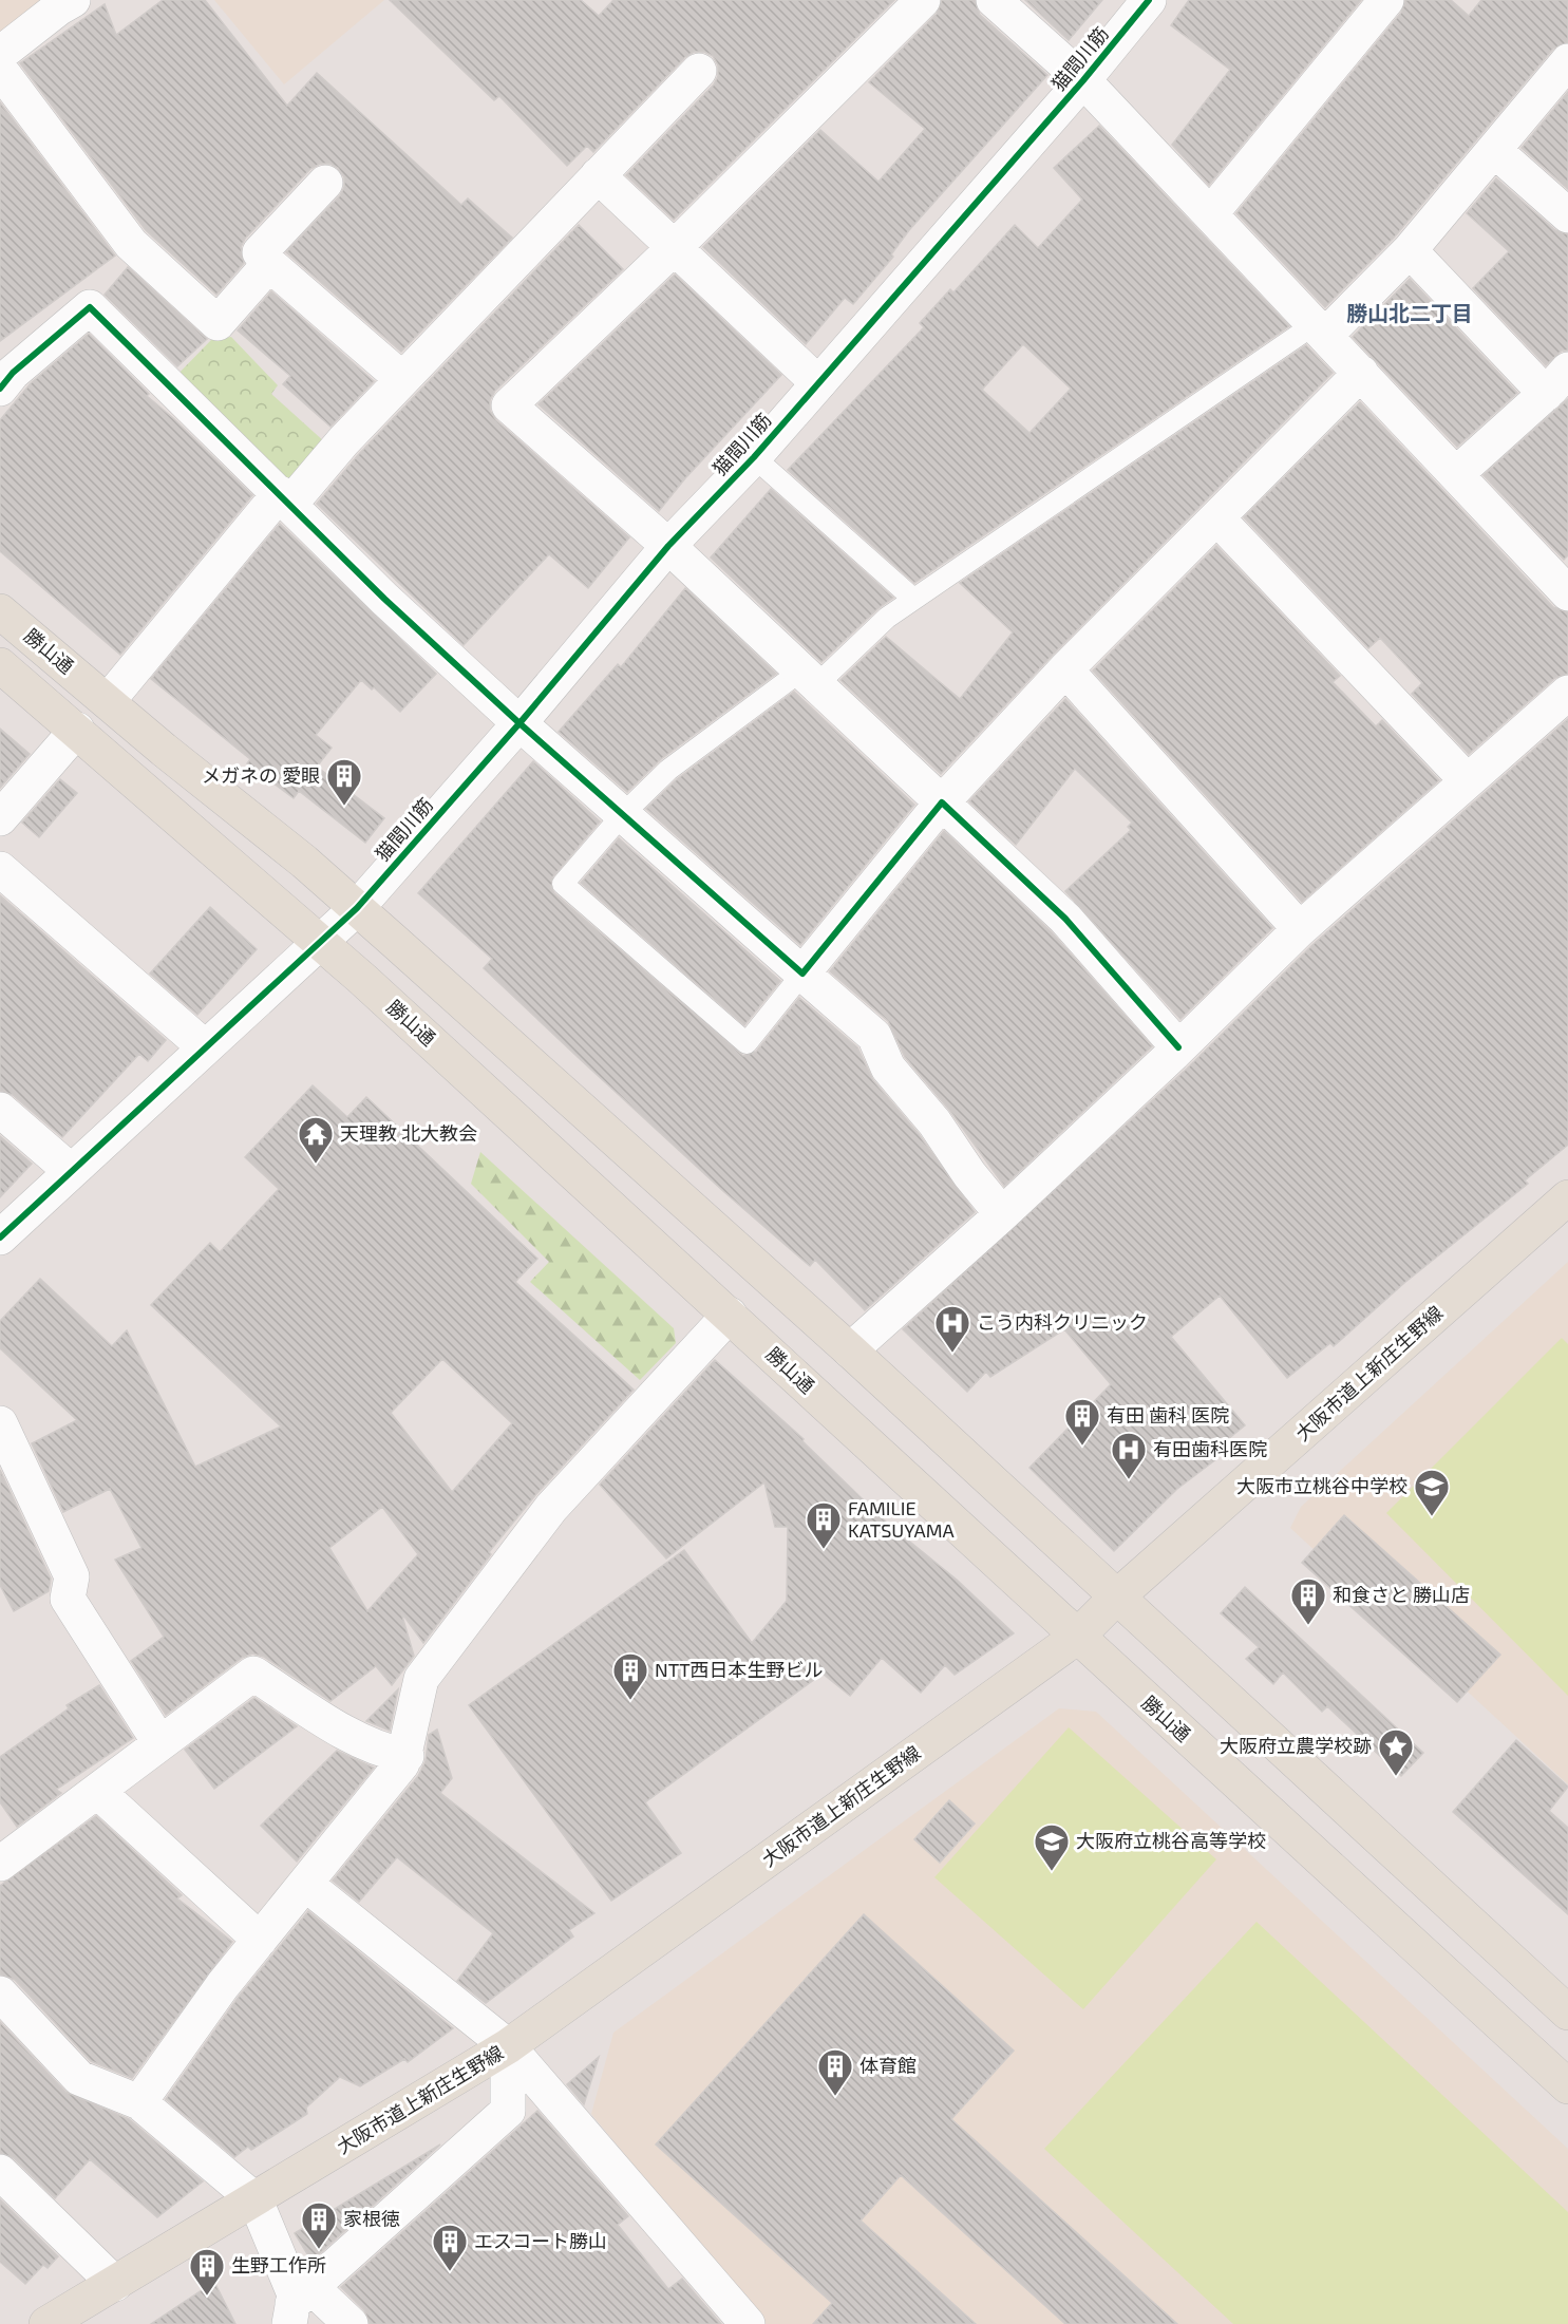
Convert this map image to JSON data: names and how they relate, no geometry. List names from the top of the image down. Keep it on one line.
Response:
{"streets":{"main road":["勝山通","大阪市道上新庄生野線"],"street":["猫間川筋"]},"crossings":[["猫間川筋","勝山通"],["勝山通","大阪市道上新庄生野線"]],"districts":["勝山北二丁目"],"places":{"building":["メガネの 愛眼","有田 歯科 医院","FAMILIE KATSUYAMA","和食さと 勝山店","NTT西日本生野ビル","体育館","家根徳","エスコート勝山","生野工作所"],"temple":["天理教 北大教会"],"hospital":["こう内科クリニック","有田歯科医院"],"school or university":["大阪市立桃谷中学校","大阪府立桃谷高等学校"],"place":["大阪府立農学校跡"]}}
